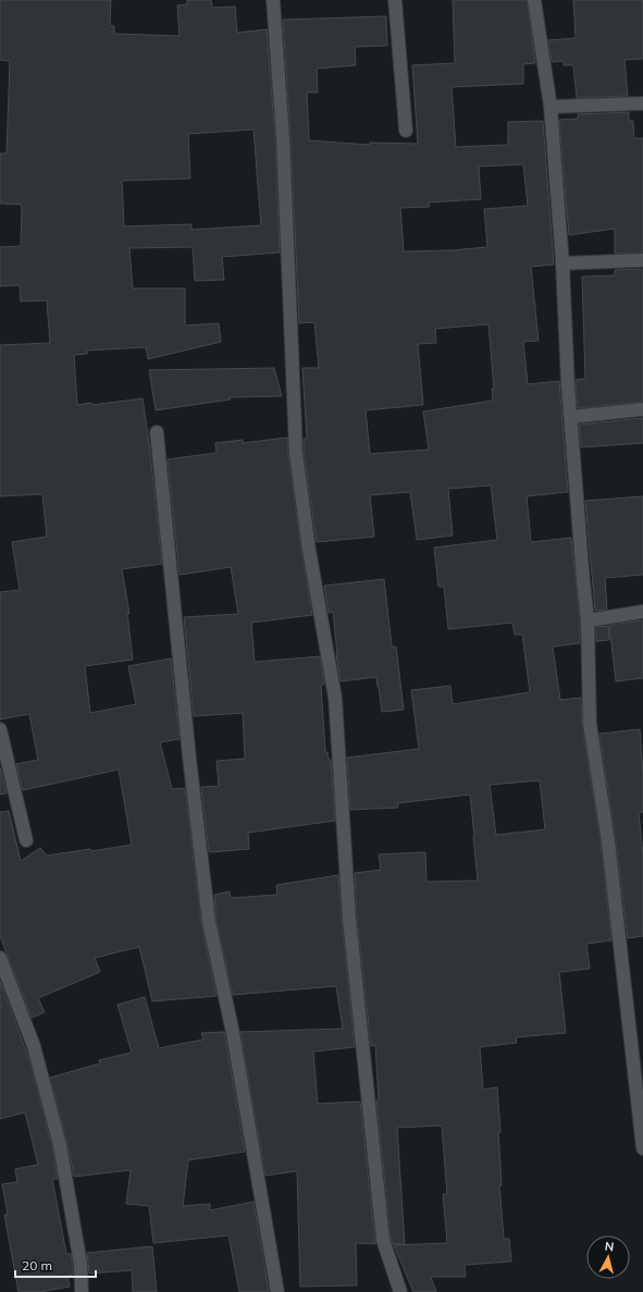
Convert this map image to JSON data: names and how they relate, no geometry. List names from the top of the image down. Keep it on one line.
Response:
{"scale_bar":"20 m","north":"top"}
